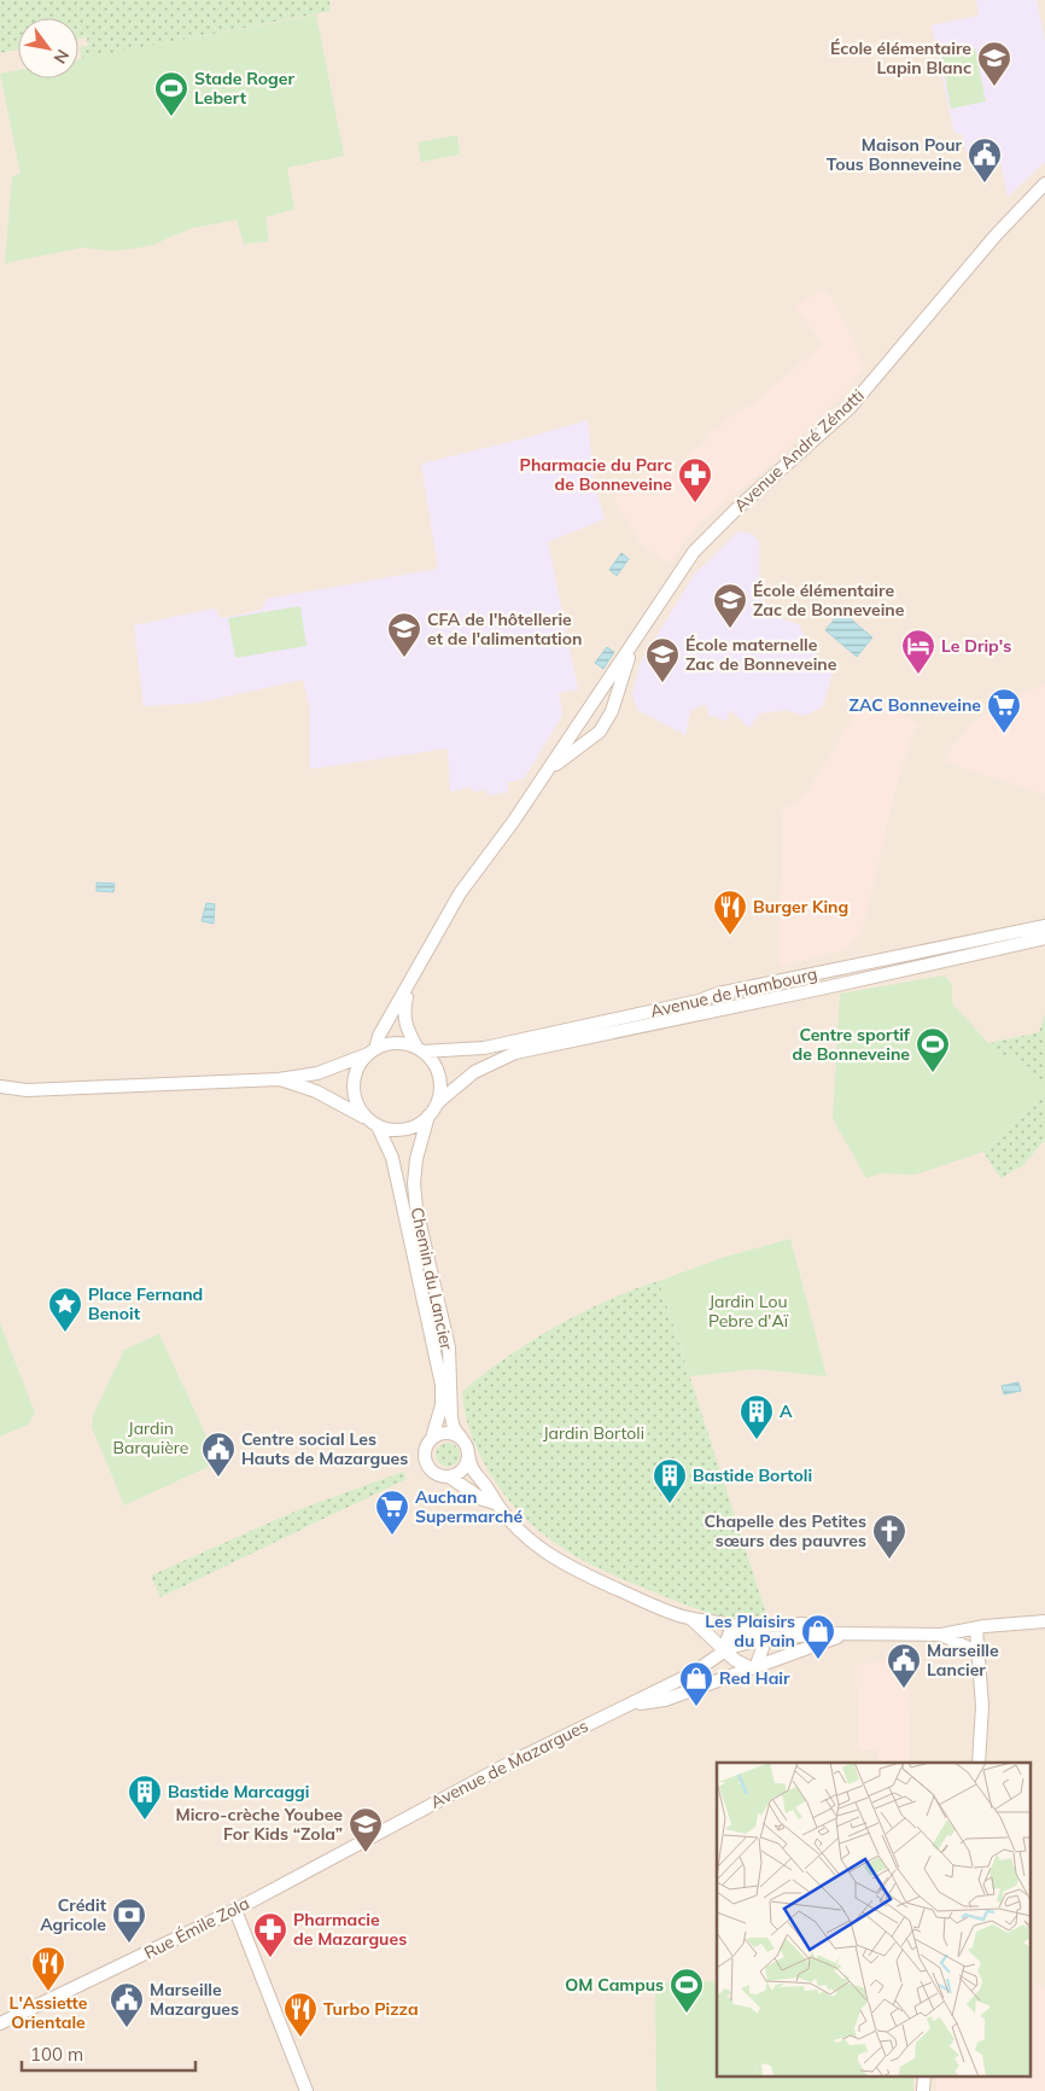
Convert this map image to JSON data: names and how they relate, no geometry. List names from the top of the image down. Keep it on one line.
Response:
{"streets":{"street":["Avenue André Zénatti","Avenue de Hambourg","Chemin du Lancier","Avenue de Mazargues","Rue Émile Zola"]},"crossings":[["Avenue André Zénatti","Avenue de Hambourg"],["Avenue André Zénatti","Chemin du Lancier"],["Avenue de Hambourg","Chemin du Lancier"],["Avenue de Mazargues","Rue Émile Zola"]],"parks":["Jardin Lou Pebre d'Aï","Jardin Barquière","Jardin Bortoli"],"places":{"school or university":["École élémentaire Lapin Blanc","École élémentaire Zac de Bonneveine","CFA de l'hôtellerie et de l'alimentation","École maternelle Zac de Bonneveine","Micro-crèche Youbee For Kids “Zola”"],"sports":["Stade Roger Lebert","Centre sportif de Bonneveine","OM Campus"],"public building":["Maison Pour Tous Bonneveine","Centre social Les Hauts de Mazargues","Marseille Lancier","Marseille Mazargues"],"pharmacy":["Pharmacie du Parc de Bonneveine","Pharmacie de Mazargues"],"hotel":["Le Drip's"],"supermarket":["ZAC Bonneveine","Auchan Supermarché"],"restaurant":["Burger King","L'Assiette Orientale","Turbo Pizza"],"place":["Place Fernand Benoit"],"building":["A","Bastide Bortoli","Bastide Marcaggi"],"church":["Chapelle des Petites sœurs des pauvres"],"shop":["Les Plaisirs du Pain","Red Hair"],"bank":["Crédit Agricole"]},"scale_bar":"100 m","north":"bottom right"}
